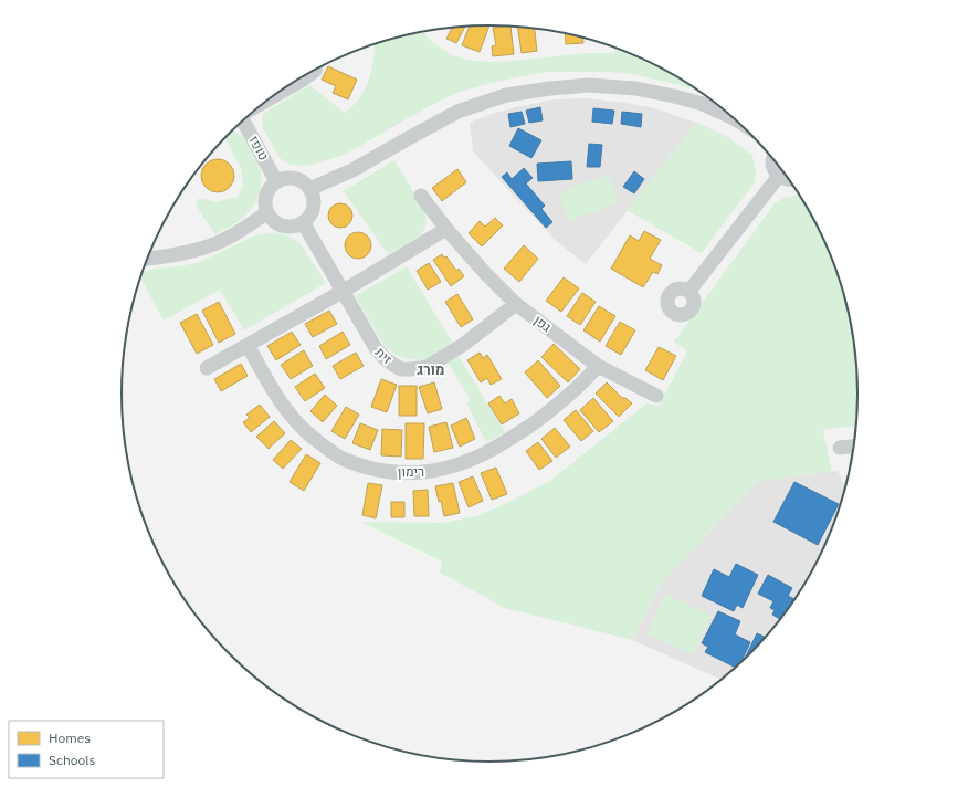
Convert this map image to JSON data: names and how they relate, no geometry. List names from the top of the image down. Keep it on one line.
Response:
{"streets":{"street":["טופז","גפן","זית","רימון"]},"crossings":[["טופז","זית"],["גפן","זית"],["גפן","רימון"]],"districts":["מורג"],"legend":["Homes","Schools"]}
